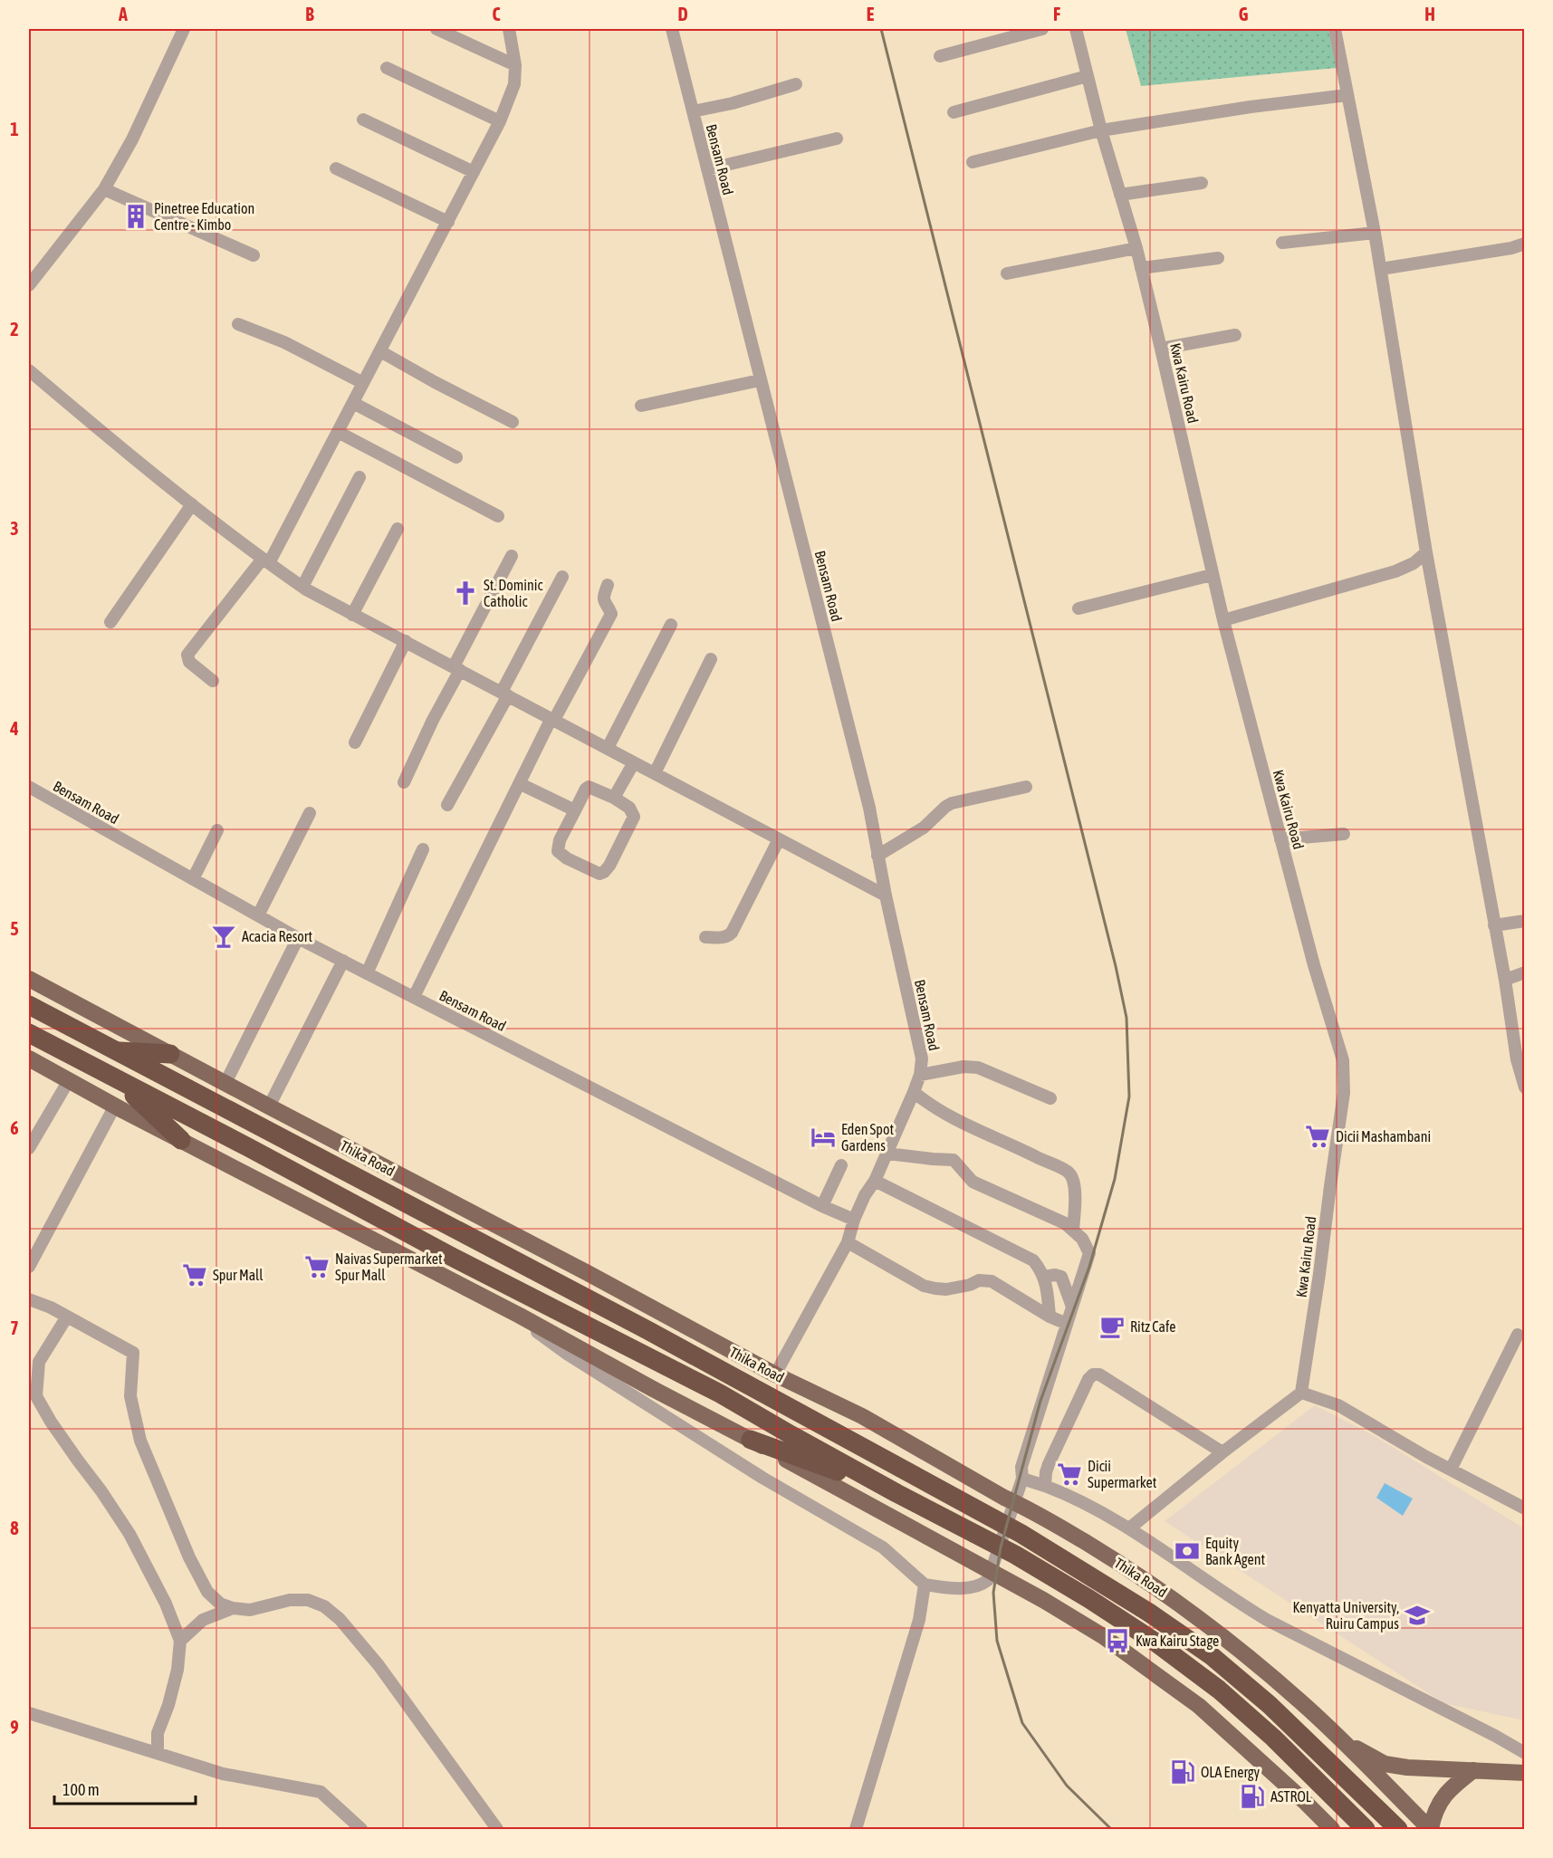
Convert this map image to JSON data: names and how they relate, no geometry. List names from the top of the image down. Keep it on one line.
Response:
{"streets":{"highway":["Thika Road"],"street":["Bensam Road","Kwa Kairu Road"]},"places":{"building":["Pinetree Education Centre - Kimbo"],"church":["St. Dominic Catholic"],"bar":["Acacia Resort"],"supermarket":["Dicii Mashambani","Naivas Supermarket Spur Mall","Spur Mall","Dicii Supermarket"],"hotel":["Eden Spot Gardens"],"cafe":["Ritz Cafe"],"bank":["Equity Bank Agent"],"school or university":["Kenyatta University, Ruiru Campus"],"bus stop":["Kwa Kairu Stage"],"fuel station":["OLA Energy","ASTROL"]},"scale_bar":"100 m","grid":{"columns":["A","B","C","D","E","F","G","H"],"rows":["1","2","3","4","5","6","7","8","9"]}}
